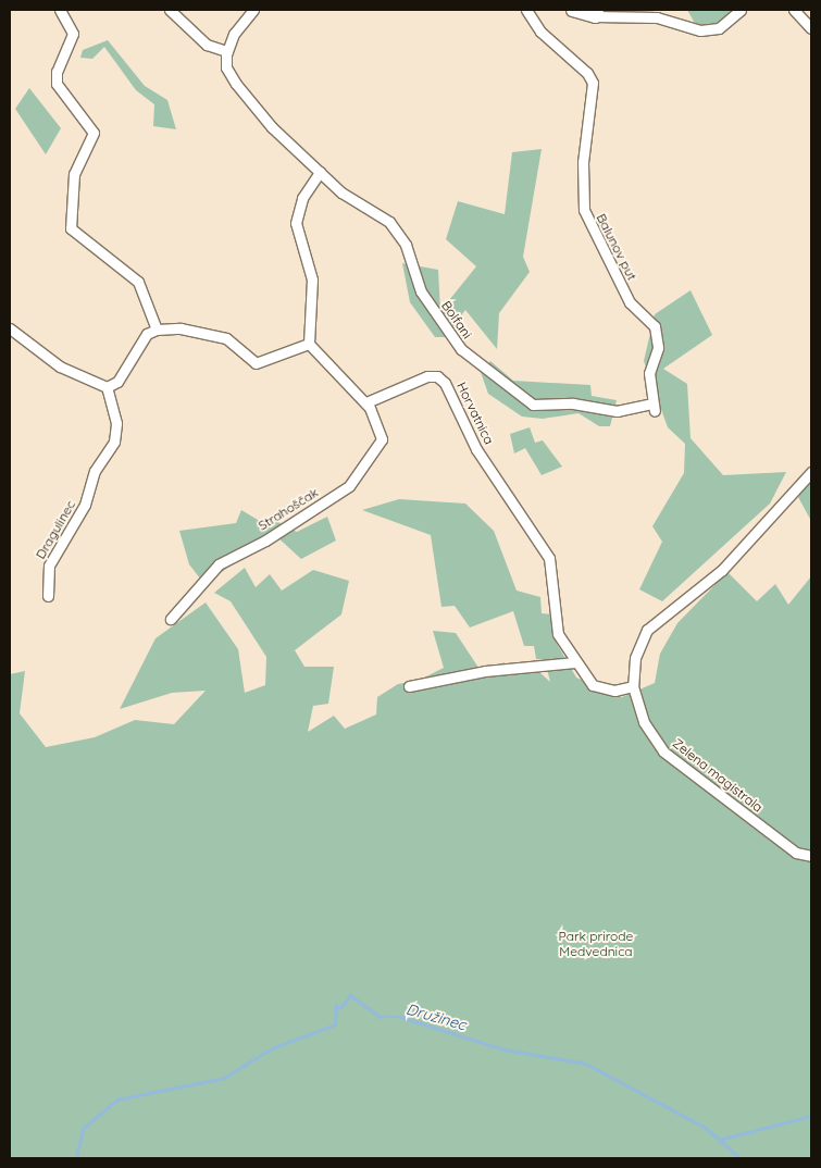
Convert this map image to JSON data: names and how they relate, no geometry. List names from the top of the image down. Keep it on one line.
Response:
{"streets":{"street":["Balunov put","Bolfani","Horvatnica","Strahoščak","Dragulinec","Zelena magistrala"]},"crossings":[["Balunov put","Bolfani"],["Horvatnica","Strahoščak"],["Horvatnica","Zelena magistrala"]],"water":["Družinec"],"parks":["Park prirode Medvednica"]}
